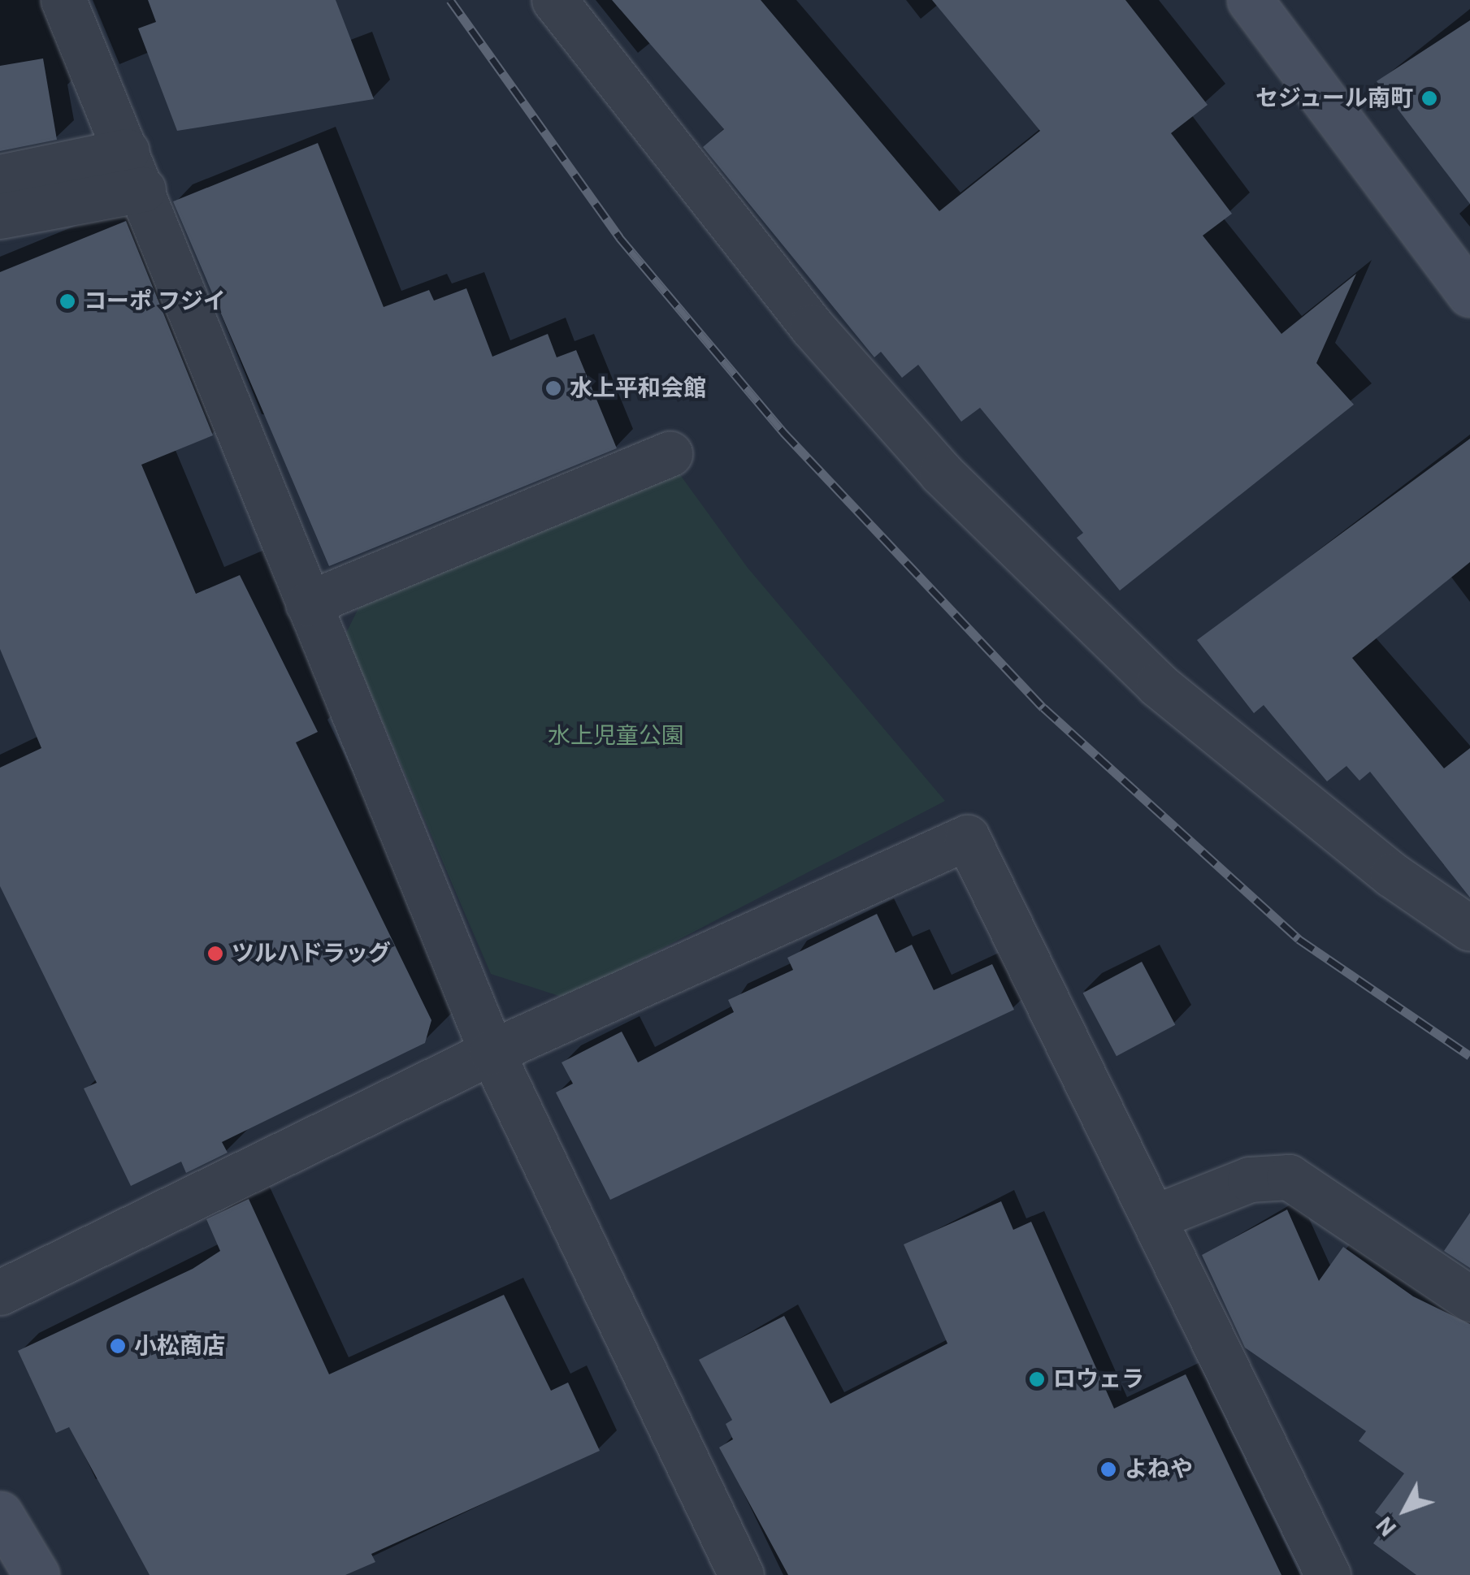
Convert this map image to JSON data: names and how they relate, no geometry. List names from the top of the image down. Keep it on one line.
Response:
{"parks":["水上児童公園"],"places":["セジュール南町","コーポ フジイ","水上平和会館","ツルハドラッグ","小松商店","ロウェラ","よねや"],"north":"bottom left"}
